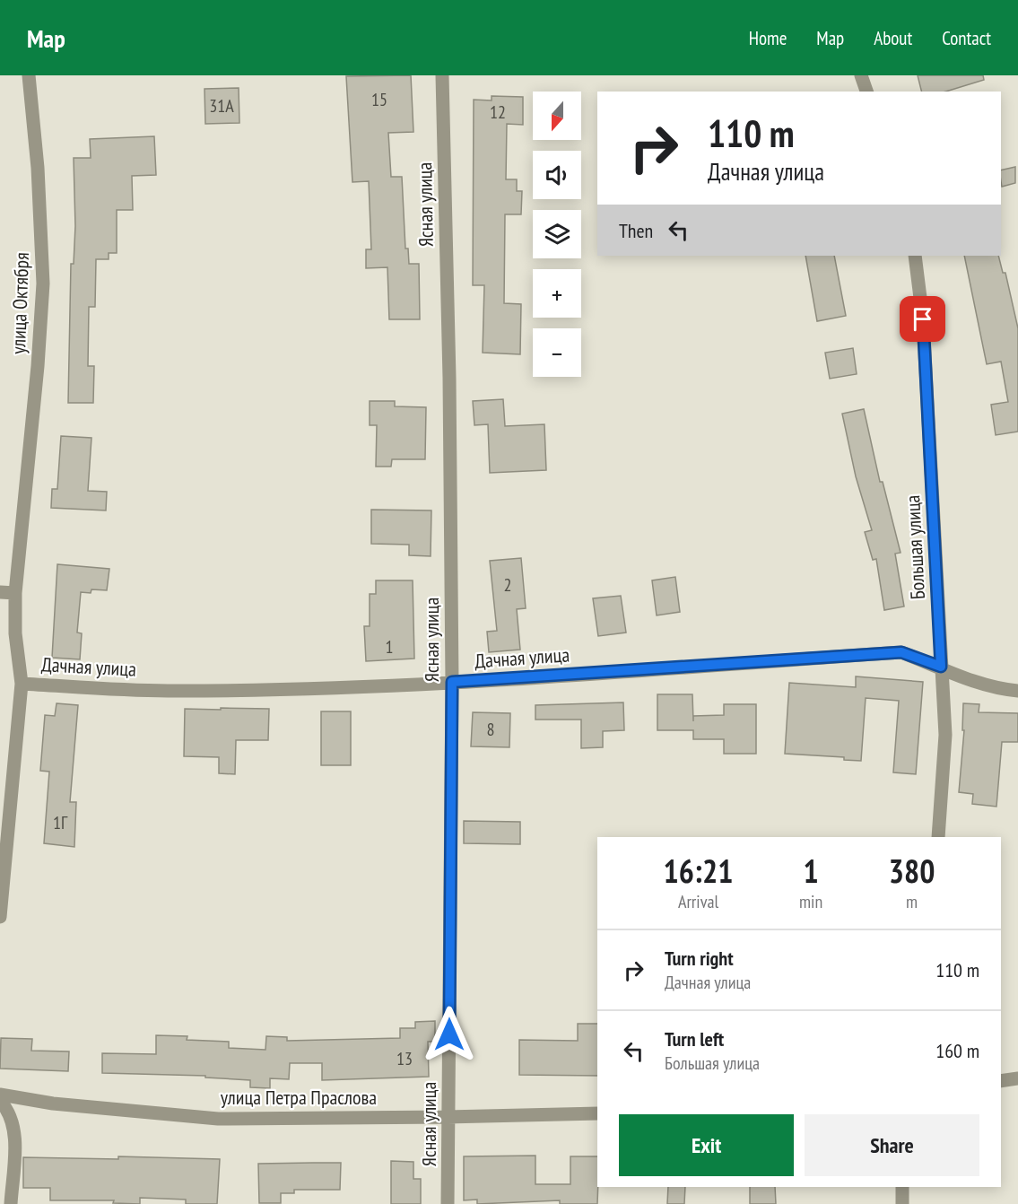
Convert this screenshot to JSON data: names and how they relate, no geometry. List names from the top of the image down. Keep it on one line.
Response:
{"streets":{"street":["Ясная улица","улица Октября","Большая улица","Дачная улица","улица Петра Праслова"]},"crossings":[["Ясная улица","Дачная улица"],["Ясная улица","улица Петра Праслова"],["улица Октября","Дачная улица"],["Большая улица","Дачная улица"]],"house_numbers":["15","31А","12","2","1","8","1Г","13"],"north":"bottom","page":{"header":"Map","nav":["Home","Map","About","Contact"],"map_buttons":["+","−"],"turn":["110 m","Дачная улица"],"then":"Then","eta":["16:21","Arrival","1","min","380","m"],"list":[{"name":"Turn right","note":"Дачная улица","value":"110 m"},{"name":"Turn left","note":"Большая улица","value":"160 m"}],"buttons":["Exit","Share"]}}
